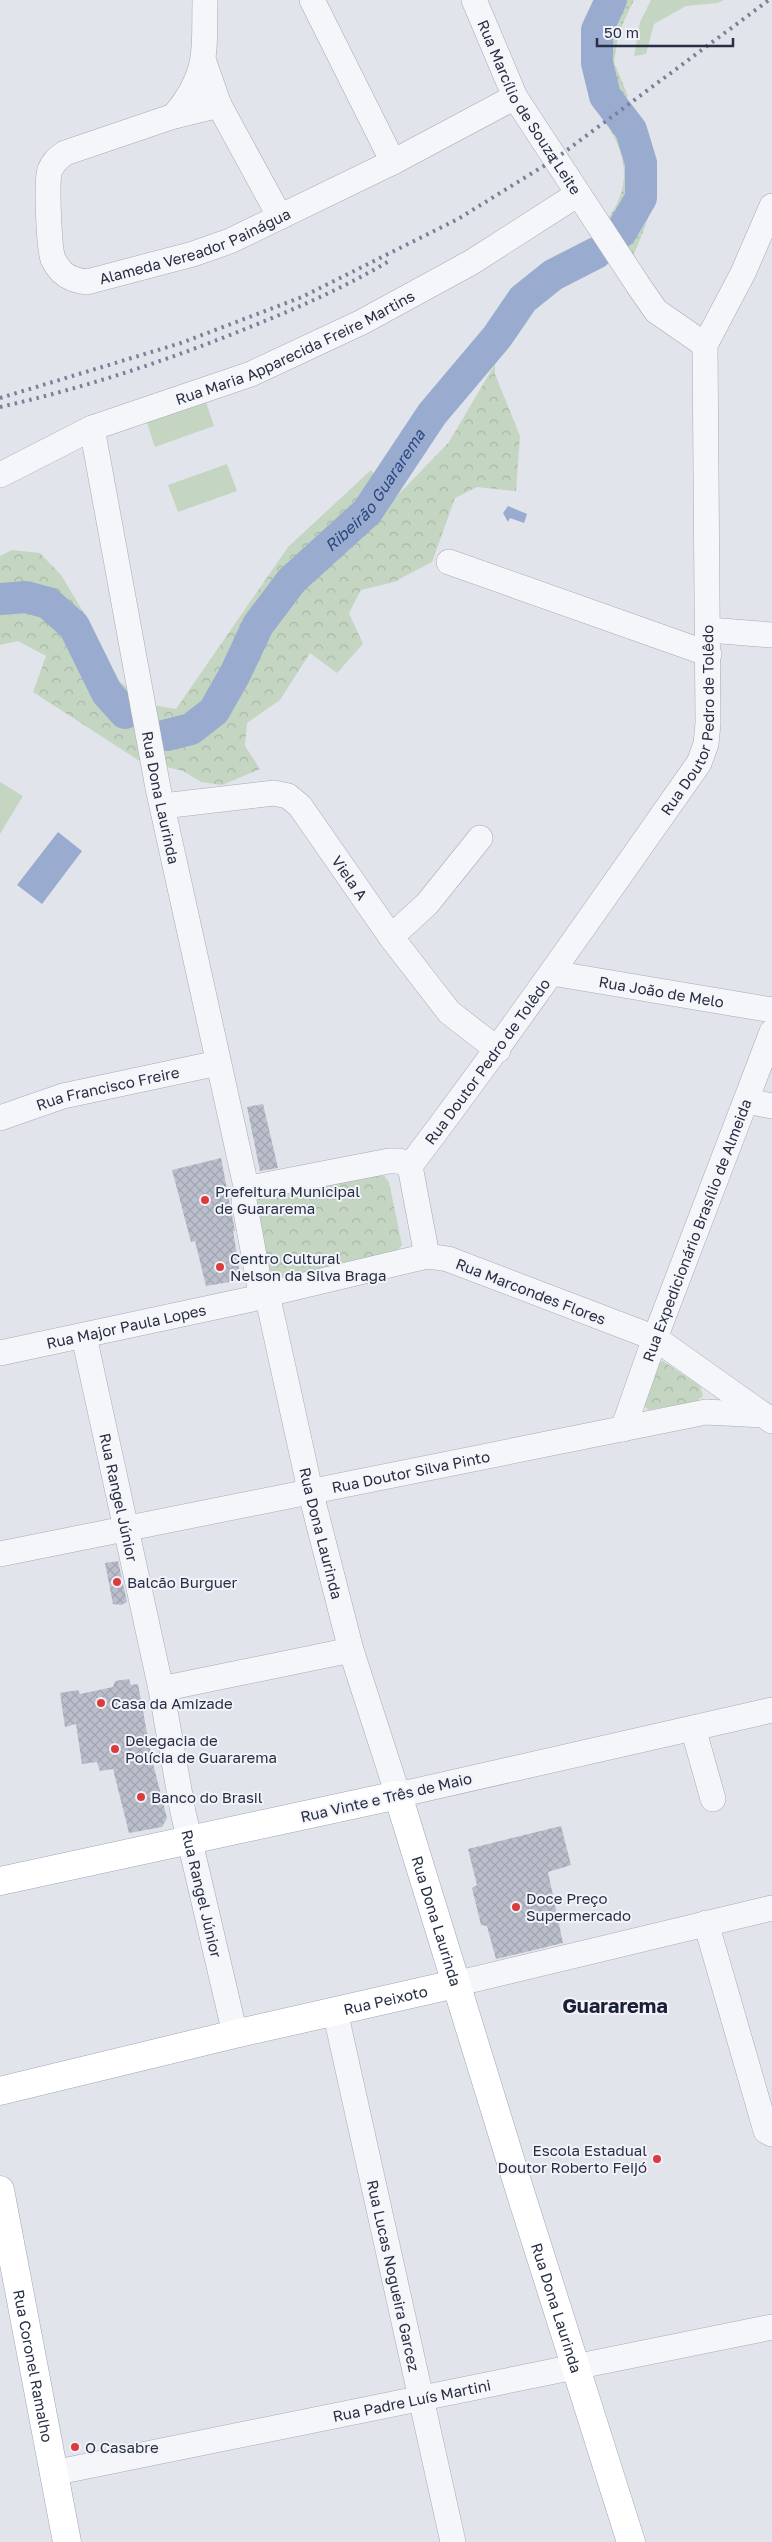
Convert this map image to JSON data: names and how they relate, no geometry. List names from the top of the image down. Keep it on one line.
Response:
{"streets":{"main road":["Rua Dona Laurinda","Rua Vinte e Três de Maio","Rua Peixoto","Rua Coronel Ramalho"],"street":["Rua Marcílio de Souza Leite","Alameda Vereador Painágua","Rua Maria Apparecida Freire Martins","Rua Doutor Pedro de Tolêdo","Viela A","Rua João de Melo","Rua Francisco Freire","Rua Expedicionário Brasílio de Almeida","Rua Marcondes Flores","Rua Major Paula Lopes","Rua Doutor Silva Pinto","Rua Rangel Júnior","Rua Lucas Nogueira Garcez","Rua Padre Luís Martini"]},"crossings":[["Rua Marcílio de Souza Leite","Alameda Vereador Painágua"],["Rua Marcílio de Souza Leite","Rua Maria Apparecida Freire Martins"],["Rua Marcílio de Souza Leite","Rua Doutor Pedro de Tolêdo"],["Rua Maria Apparecida Freire Martins","Rua Dona Laurinda"],["Rua Doutor Pedro de Tolêdo","Rua Dona Laurinda"],["Rua Doutor Pedro de Tolêdo","Viela A"],["Rua Doutor Pedro de Tolêdo","Rua João de Melo"],["Rua Dona Laurinda","Viela A"],["Rua Dona Laurinda","Rua Francisco Freire"],["Rua Dona Laurinda","Rua Marcondes Flores"],["Rua Dona Laurinda","Rua Major Paula Lopes"],["Rua Dona Laurinda","Rua Doutor Silva Pinto"],["Rua Dona Laurinda","Rua Vinte e Três de Maio"],["Rua Dona Laurinda","Rua Peixoto"],["Rua Dona Laurinda","Rua Padre Luís Martini"],["Rua Expedicionário Brasílio de Almeida","Rua Marcondes Flores"],["Rua Expedicionário Brasílio de Almeida","Rua Doutor Silva Pinto"],["Rua Marcondes Flores","Rua Major Paula Lopes"],["Rua Marcondes Flores","Rua Doutor Silva Pinto"],["Rua Doutor Silva Pinto","Rua Rangel Júnior"],["Rua Rangel Júnior","Rua Vinte e Três de Maio"],["Rua Rangel Júnior","Rua Peixoto"],["Rua Peixoto","Rua Lucas Nogueira Garcez"],["Rua Lucas Nogueira Garcez","Rua Padre Luís Martini"],["Rua Coronel Ramalho","Rua Padre Luís Martini"]],"districts":["Guararema"],"water":["Ribeirão Guararema"],"places":["Prefeitura Municipal de Guararema","Centro Cultural Nelson da Silva Braga","Balcão Burguer","Casa da Amizade","Delegacia de Polícia de Guararema","Banco do Brasil","Doce Preço Supermercado","Escola Estadual Doutor Roberto Feijó","O Casabre"],"scale_bar":"50 m"}
